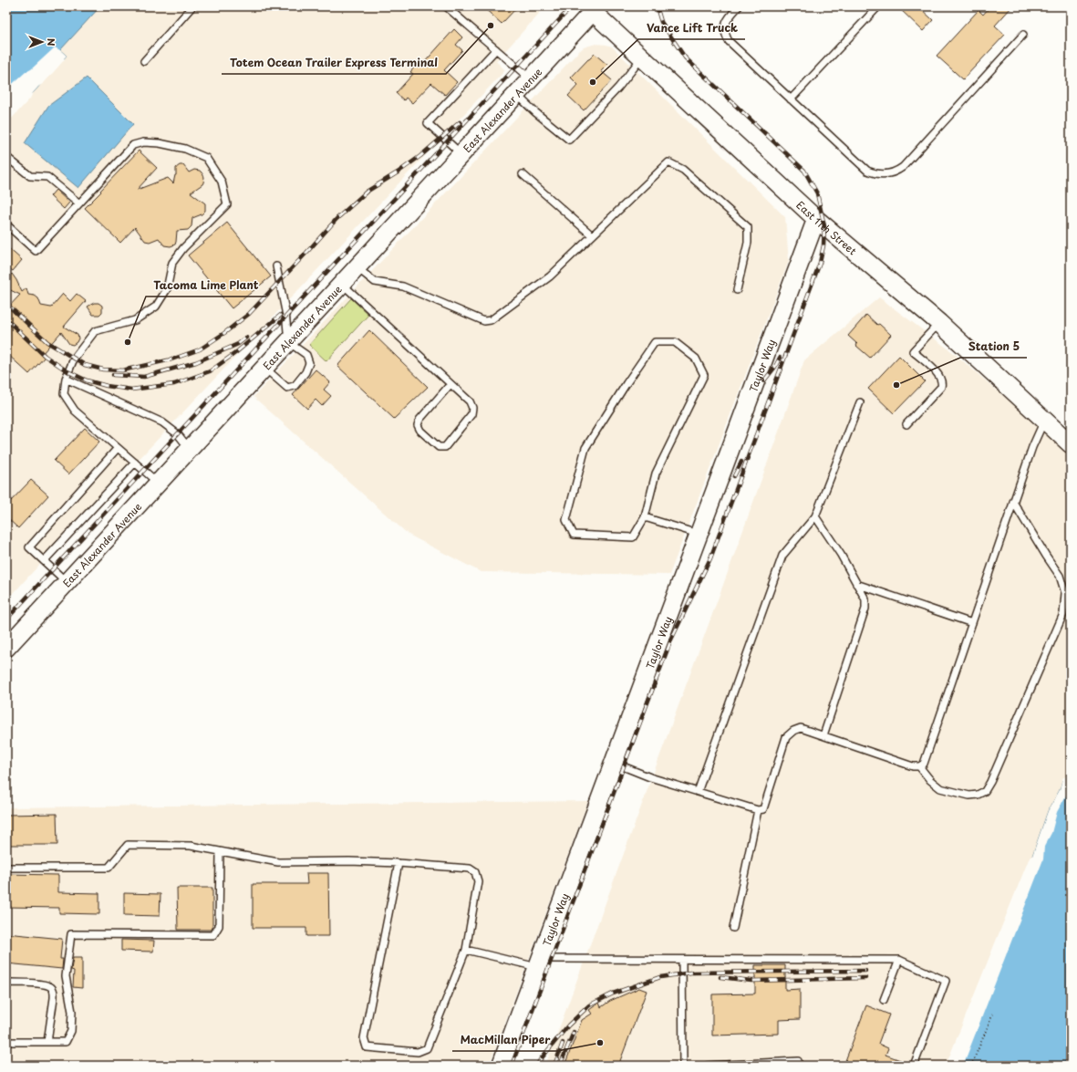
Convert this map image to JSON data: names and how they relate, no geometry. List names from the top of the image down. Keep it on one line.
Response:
{"streets":{"street":["East Alexander Avenue","East 11th Street","Taylor Way"]},"crossings":[["East Alexander Avenue","East 11th Street"],["East 11th Street","Taylor Way"]],"places":["Totem Ocean Trailer Express Terminal","Vance Lift Truck","Tacoma Lime Plant","Station 5","MacMillan Piper"],"north":"right"}
